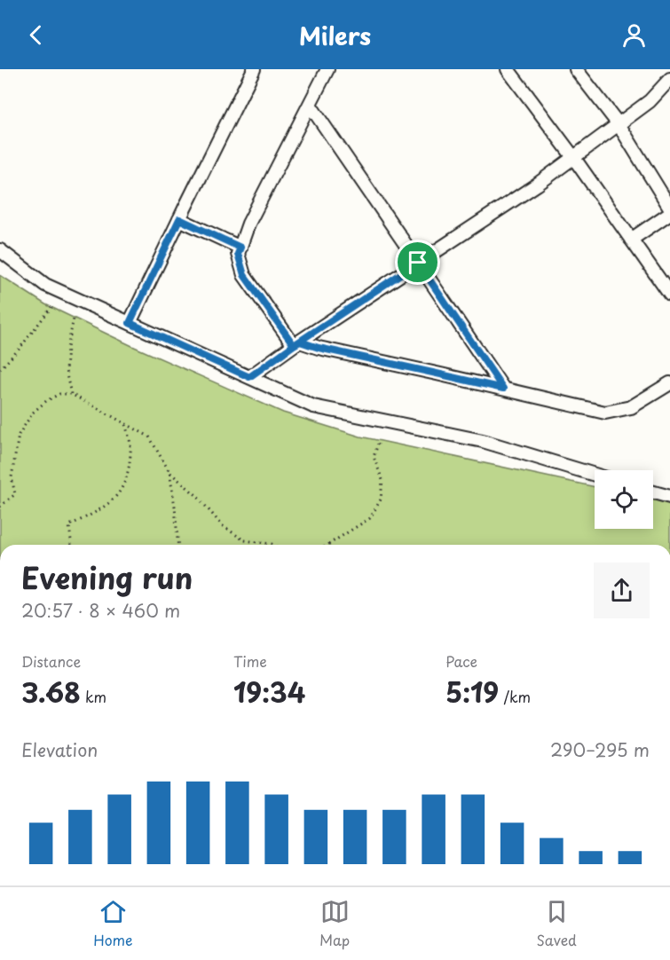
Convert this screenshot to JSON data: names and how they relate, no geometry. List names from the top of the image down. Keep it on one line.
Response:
{"page":{"header":"Milers","heading":["Evening run","20:57 · 8 × 460 m"],"stats":[["Distance","3.68 km"],["Time","19:34"],["Pace","5:19 /km"]],"chart":["Elevation","290–295 m"],"tabs":["Home","Map","Saved"]}}
